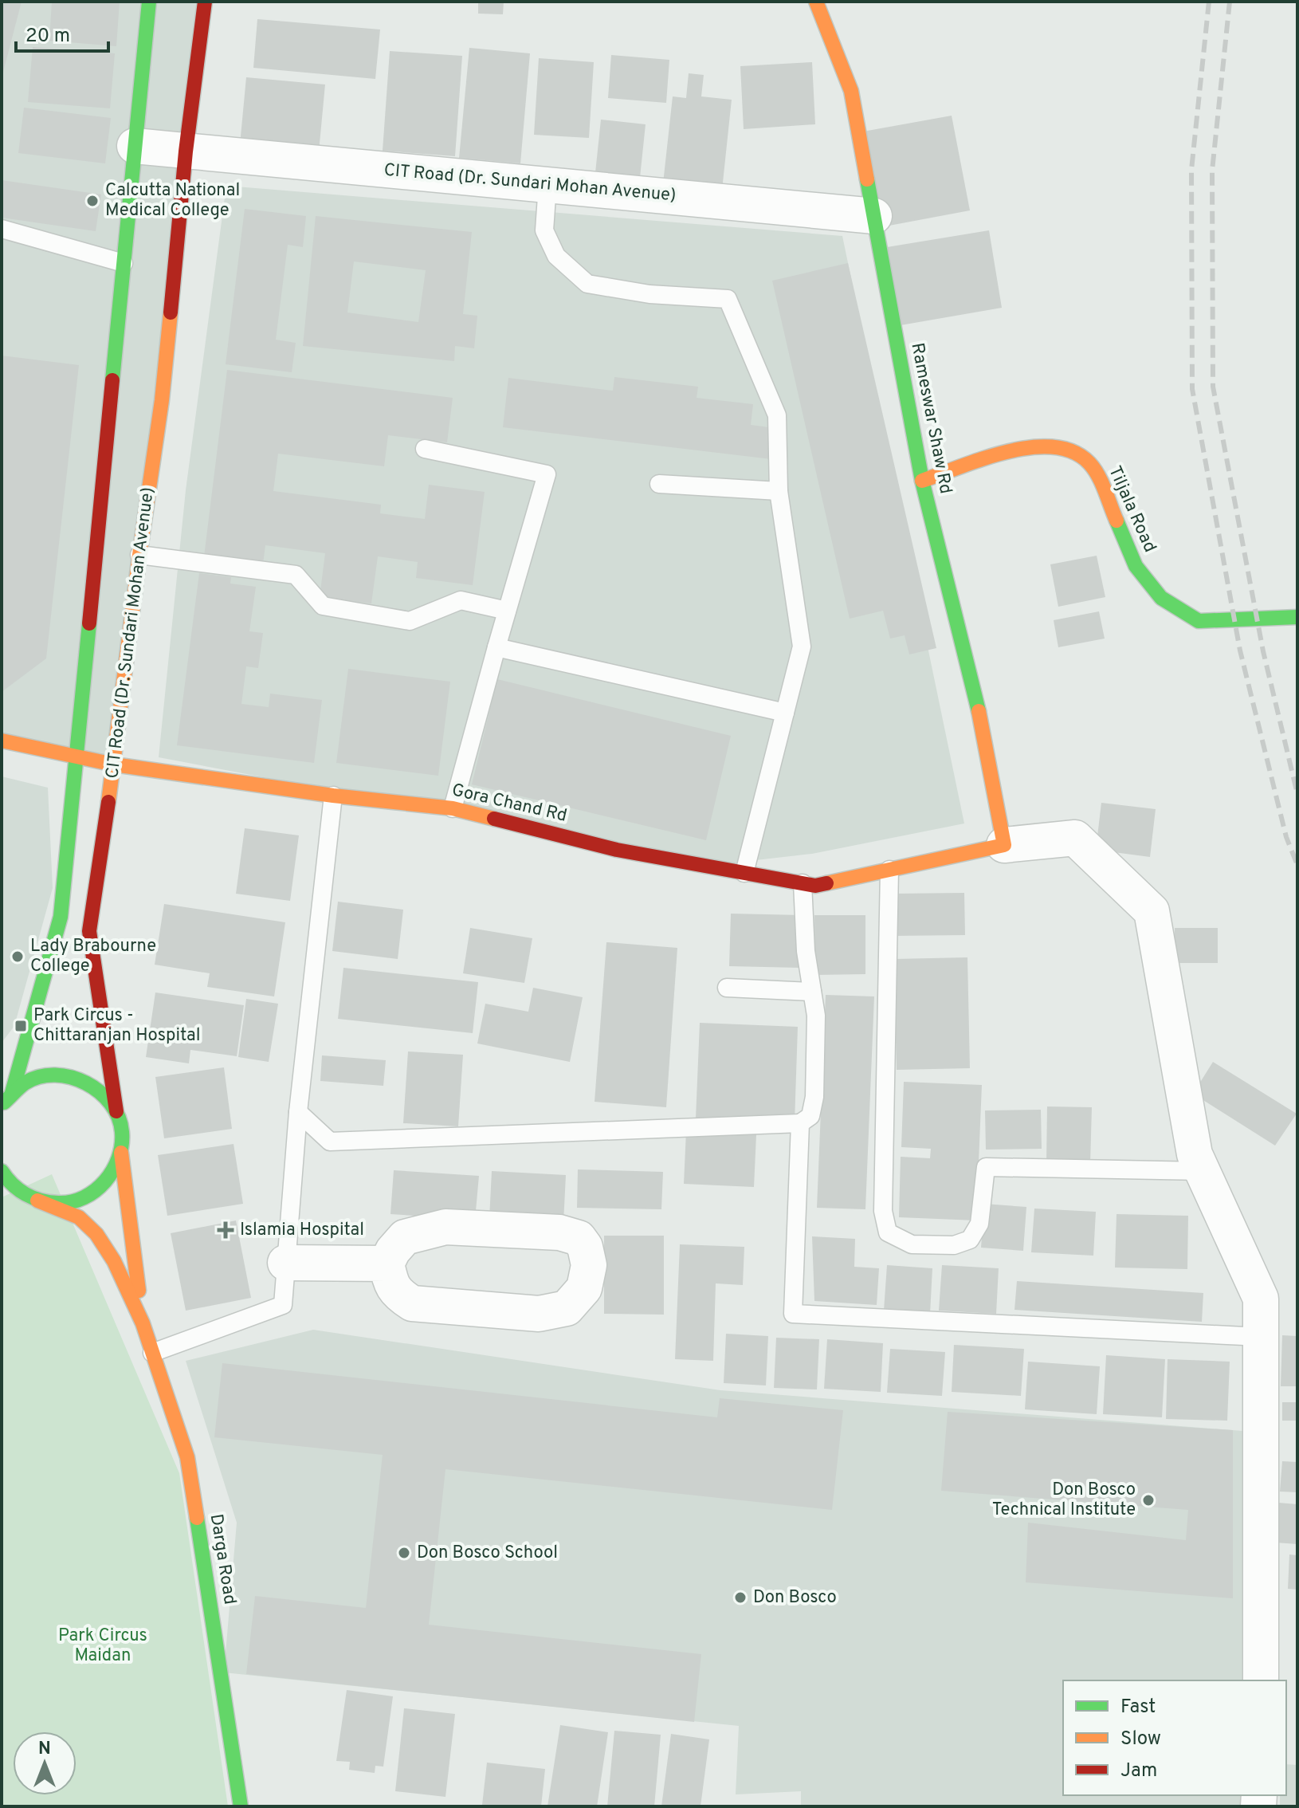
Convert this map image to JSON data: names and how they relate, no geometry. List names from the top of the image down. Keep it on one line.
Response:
{"streets":{"main road":["CIT Road (Dr. Sundari Mohan Avenue)","Rameswar Shaw Rd","Tiljala Road","Gora Chand Rd","Darga Road"]},"crossings":[["CIT Road (Dr. Sundari Mohan Avenue)","Rameswar Shaw Rd"],["CIT Road (Dr. Sundari Mohan Avenue)","Gora Chand Rd"],["CIT Road (Dr. Sundari Mohan Avenue)","Darga Road"],["Rameswar Shaw Rd","Tiljala Road"],["Rameswar Shaw Rd","Gora Chand Rd"]],"parks":["Park Circus Maidan"],"places":{"other":["Calcutta National Medical College","Lady Brabourne College","Don Bosco Technical Institute","Don Bosco School","Don Bosco"],"transit":["Park Circus - Chittaranjan Hospital"],"health":["Islamia Hospital"]},"legend":["Fast","Slow","Jam"],"scale_bar":"20 m","north":"top"}
